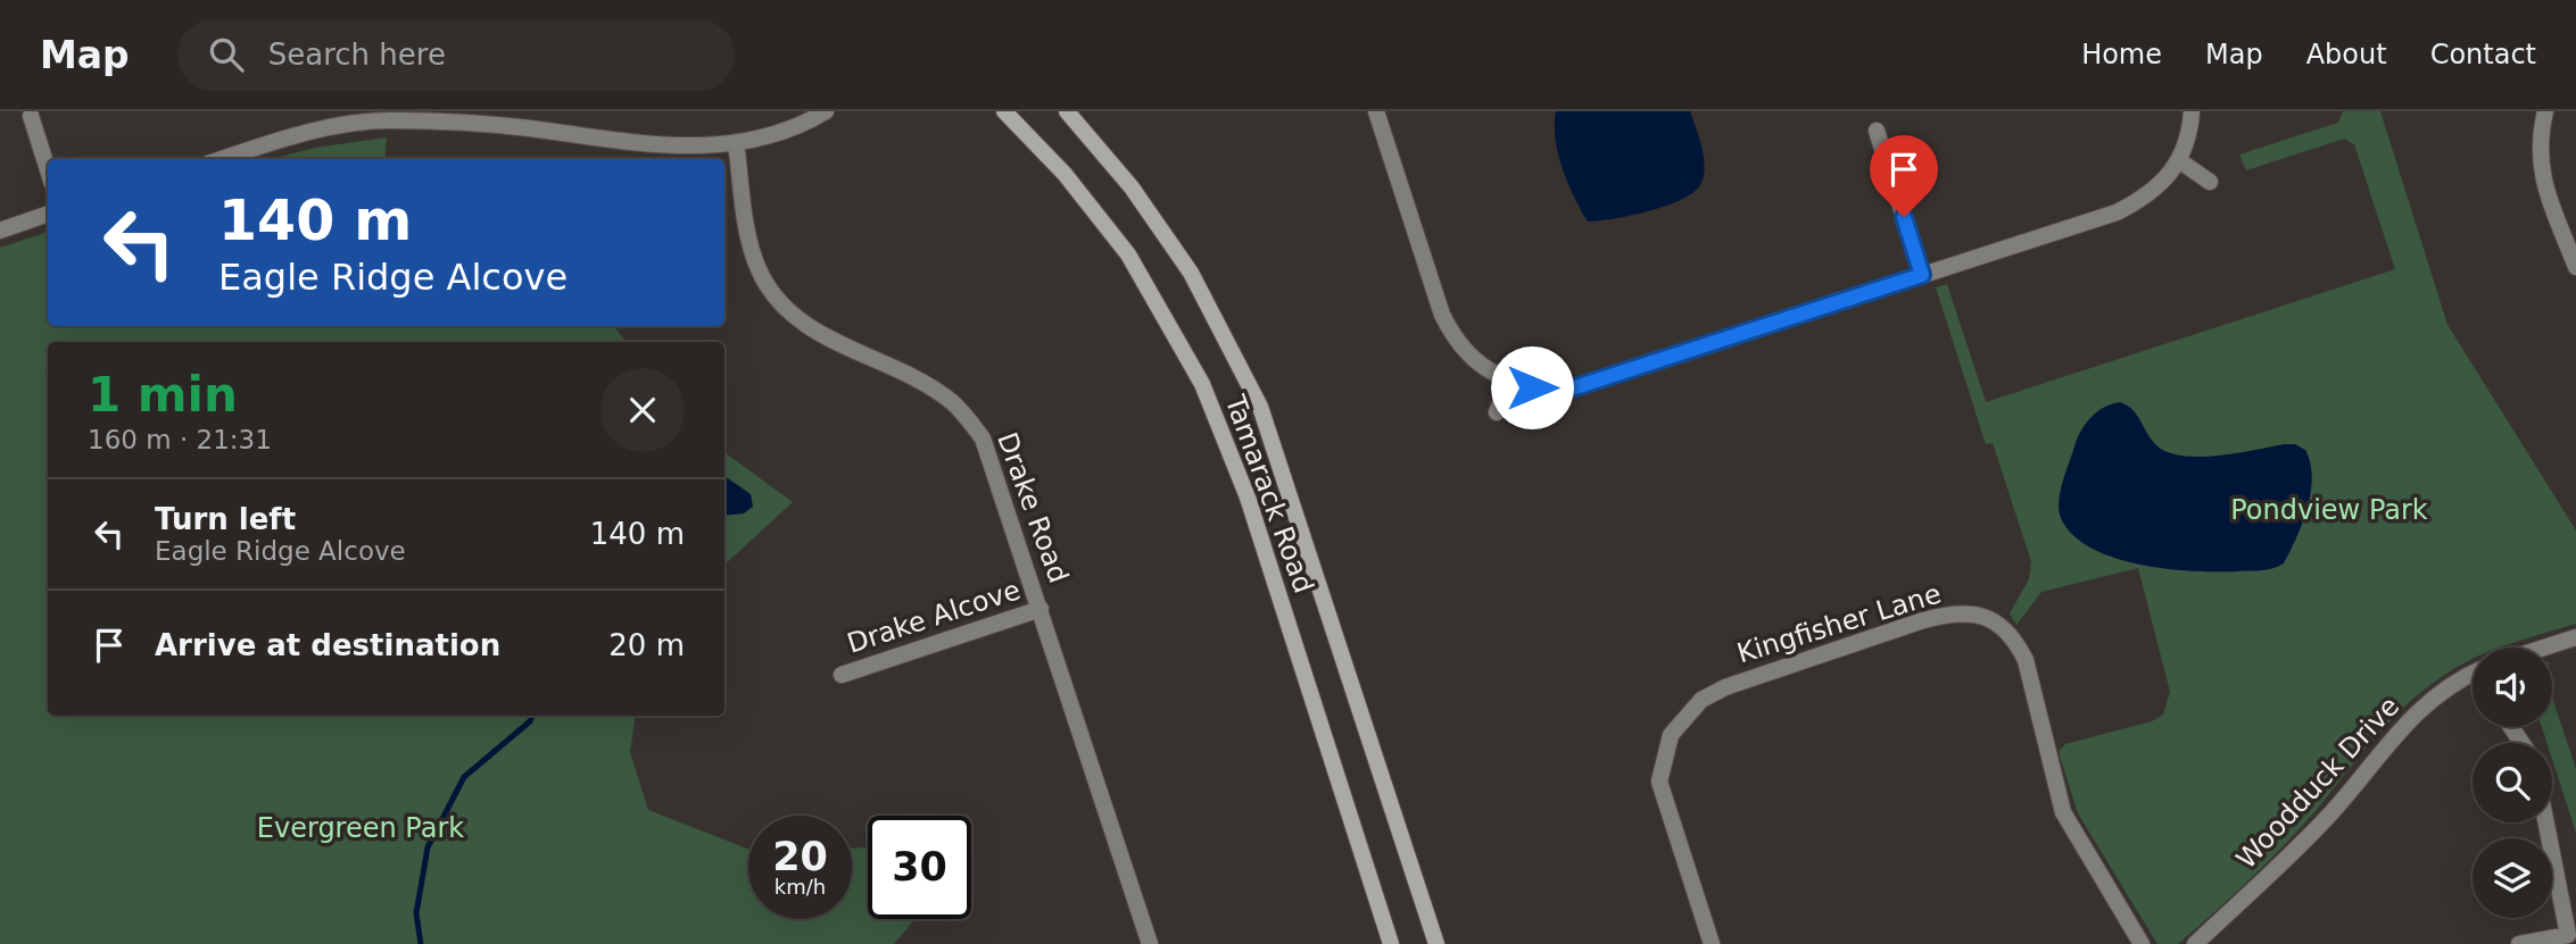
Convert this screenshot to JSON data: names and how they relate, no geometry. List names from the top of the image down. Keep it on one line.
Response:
{"streets":{"street":["Tamarack Road","Drake Road","Drake Alcove","Kingfisher Lane","Woodduck Drive"]},"crossings":[["Drake Road","Drake Alcove"]],"parks":["Pondview Park","Evergreen Park"],"page":{"header":"Map","search":"Search here","nav":["Home","Map","About","Contact"],"turn":["140 m","Eagle Ridge Alcove"],"heading":["1 min","160 m · 21:31"],"list":[{"name":"Turn left","note":"Eagle Ridge Alcove","value":"140 m"},{"name":"Arrive at destination","value":"20 m"}],"speed":"20 km/h","limit":"30"}}
